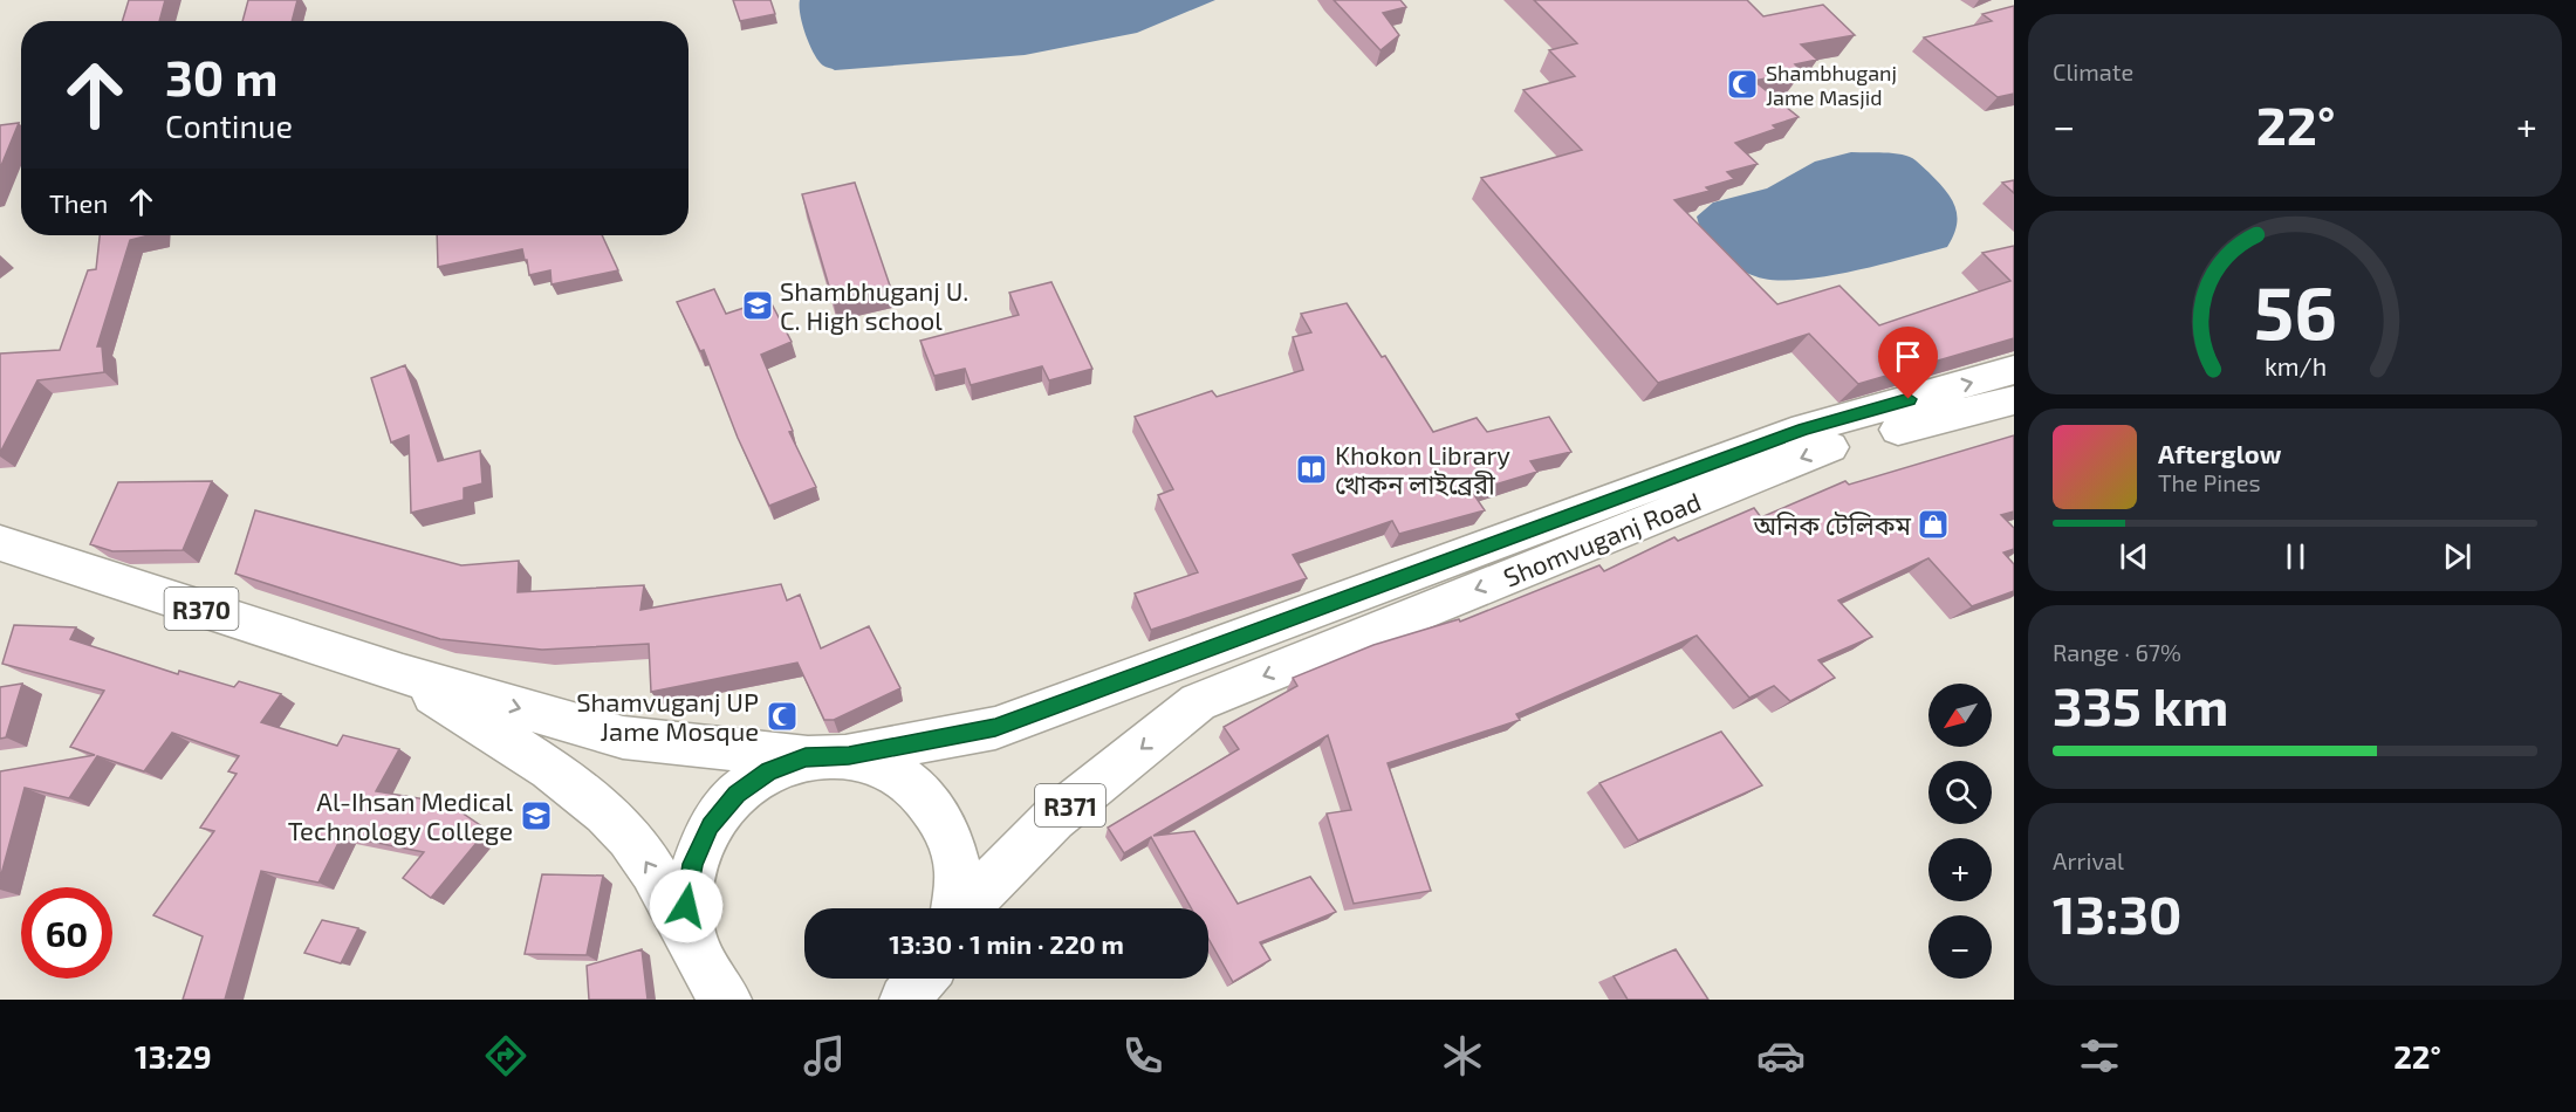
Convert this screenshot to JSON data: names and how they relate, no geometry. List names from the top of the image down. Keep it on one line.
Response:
{"streets":{"main road":["Shomvuganj Road","R370","R371"]},"crossings":[["Shomvuganj Road","R370"]],"places":{"mosque":["Shambhuganj Jame Masjid","Shamvuganj UP Jame Mosque"],"school or university":["Shambhuganj U. C. High school","Al-Ihsan Medical Technology College"],"library":["Khokon Library খোকন লাইব্রেরী"],"shop":["অনিক টেলিকম"]},"north":"bottom left","page":{"tile":["Climate",["Range · 67%","335 km"],["Arrival","13:30"]],"turn":["30 m","Continue"],"heat":["−","22°","+"],"then":"Then","song":["Afterglow","The Pines"],"map_buttons":["+","−"],"limit":"60","trip":"13:30 · 1 min · 220 m","tabs":["13:29","22°"],"gauge":["56","km/h"]}}
